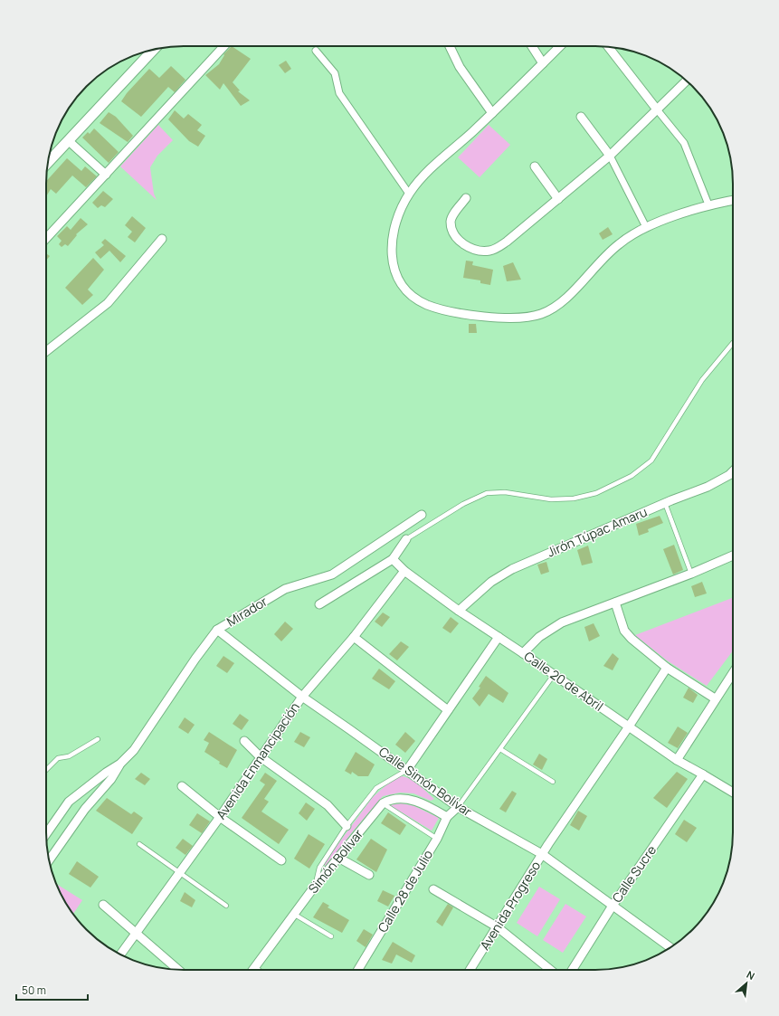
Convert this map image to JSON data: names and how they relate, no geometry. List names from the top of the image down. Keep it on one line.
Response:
{"streets":{"street":["Jirón Túpac Amaru","Mirador","Calle 20 de Abril","Avenida Enmancipación","Calle Simón Bolívar","Simón Bolívar","Calle Sucre","Calle 28 de Julio","Avenida Progreso"]},"crossings":[["Jirón Túpac Amaru","Calle 20 de Abril"],["Mirador","Calle Simón Bolívar"],["Calle 20 de Abril","Avenida Enmancipación"],["Calle 20 de Abril","Calle Sucre"],["Calle 20 de Abril","Avenida Progreso"],["Avenida Enmancipación","Calle Simón Bolívar"],["Calle Simón Bolívar","Calle Sucre"],["Calle Simón Bolívar","Calle 28 de Julio"],["Calle Simón Bolívar","Avenida Progreso"]],"scale_bar":"50 m","north":"top right"}
